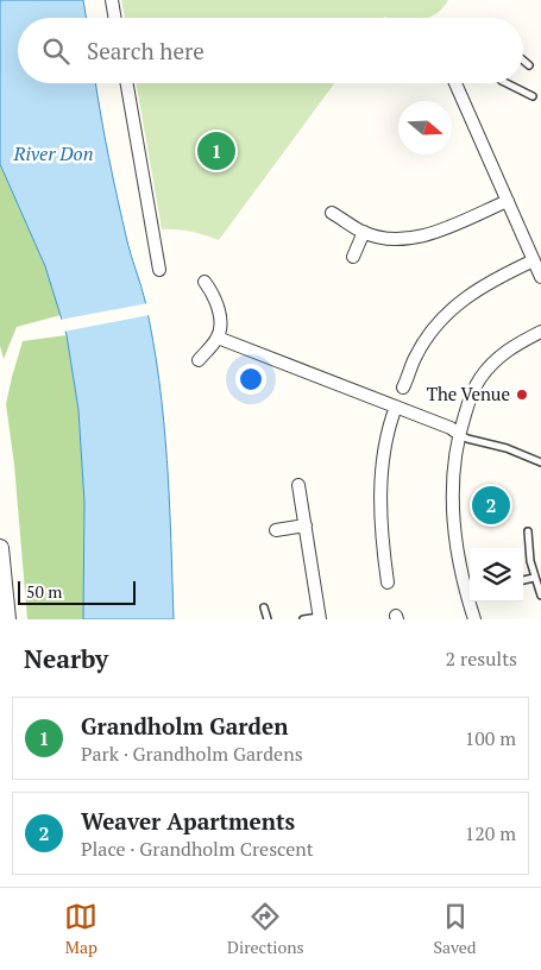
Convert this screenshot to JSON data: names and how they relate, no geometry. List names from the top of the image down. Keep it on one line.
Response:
{"water":["River Don"],"places":["The Venue"],"scale_bar":"50 m","north":"right","page":{"search":"Search here","pins":["1","2"],"scale":"50 m","heading":["Nearby","2 results"],"list":[{"mark":"1","name":"Grandholm Garden","note":"Park · Grandholm Gardens","value":"100 m"},{"mark":"2","name":"Weaver Apartments","note":"Place · Grandholm Crescent","value":"120 m"}],"nav":["Map","Directions","Saved"]}}
